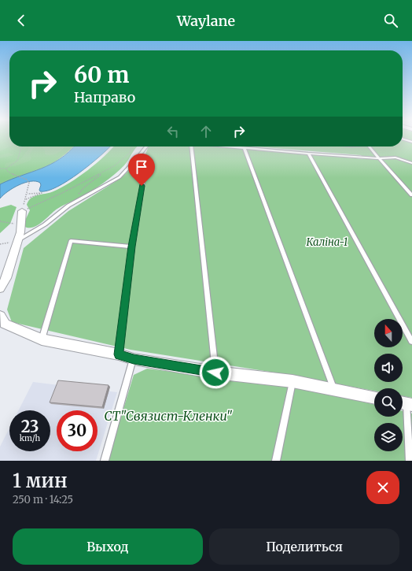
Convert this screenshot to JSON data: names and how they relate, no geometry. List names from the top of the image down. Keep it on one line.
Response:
{"parks":["Каліна-1","СТ\"Связист-Кленки\""],"north":"top","page":{"header":"Waylane","turn":["60 m","Направо"],"speed":"23 km/h","limit":"30","heading":["1 мин","250 m · 14:25"],"buttons":["Выход","Поделиться"]}}
